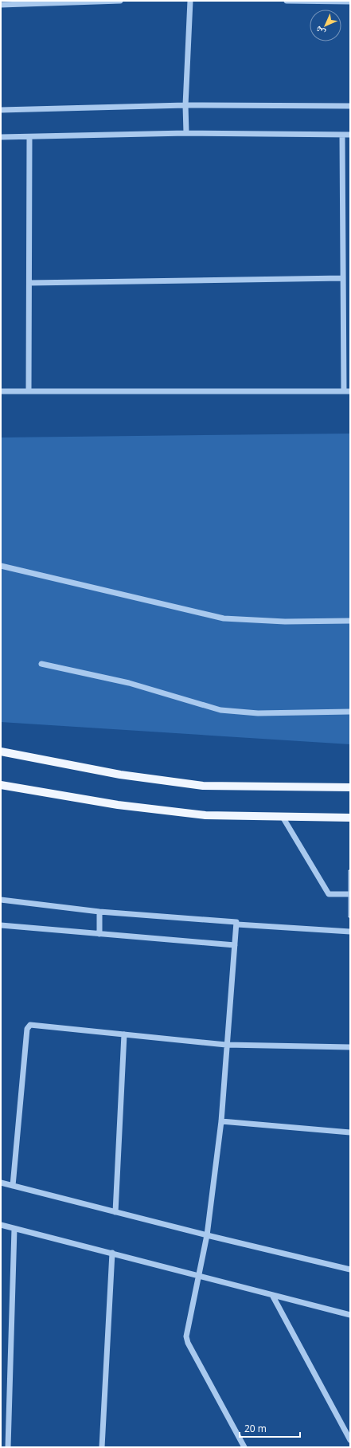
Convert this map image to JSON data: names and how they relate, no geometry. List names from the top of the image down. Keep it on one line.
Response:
{"scale_bar":"20 m","north":"bottom left"}
